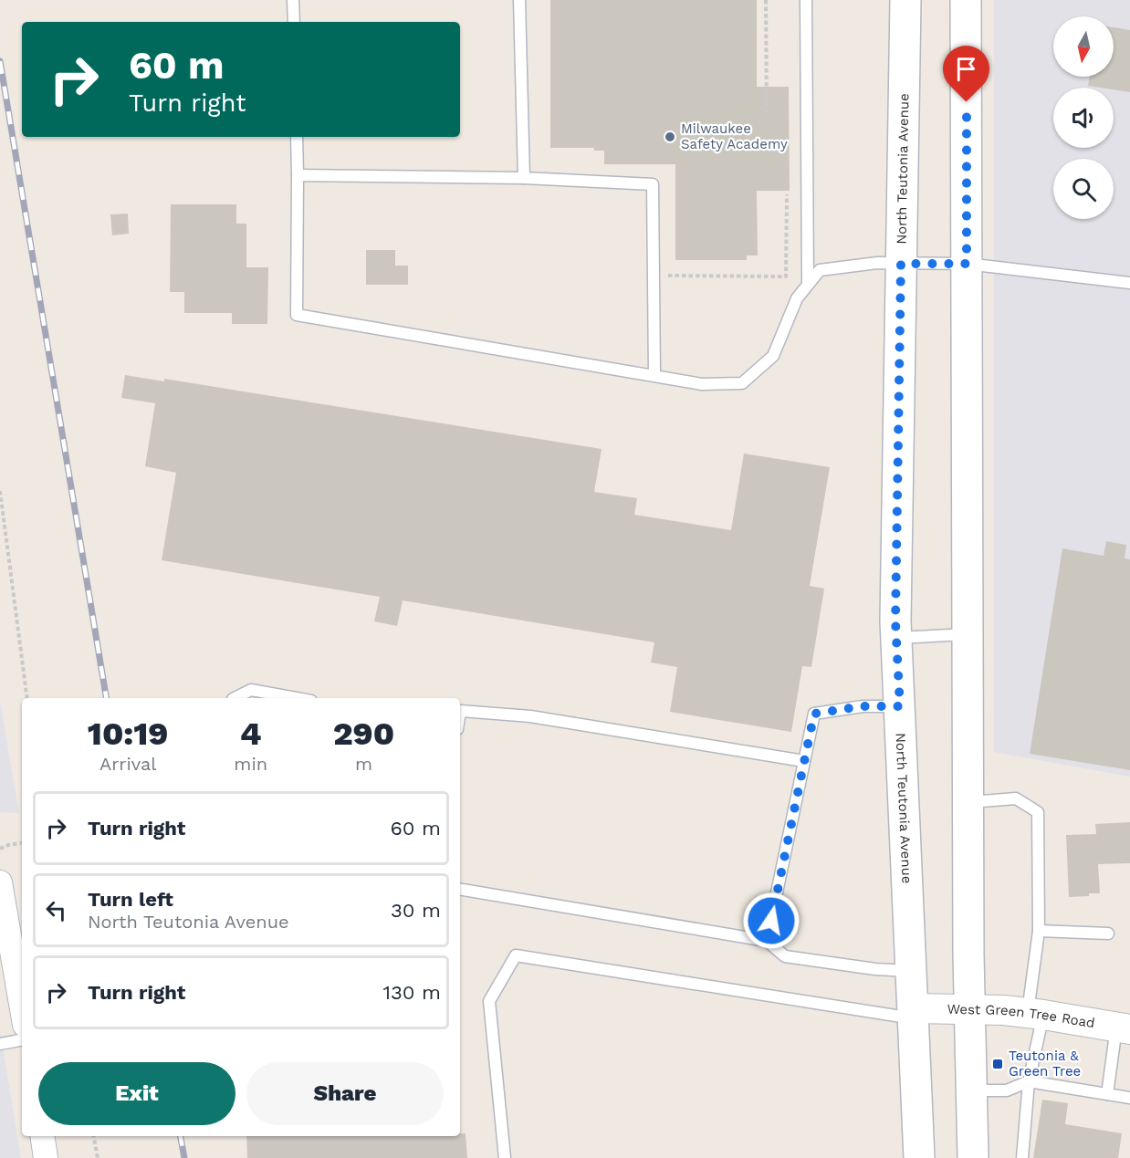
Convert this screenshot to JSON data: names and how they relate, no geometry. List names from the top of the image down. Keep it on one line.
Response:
{"streets":{"main road":["North Teutonia Avenue"],"street":["West Green Tree Road"]},"crossings":[["North Teutonia Avenue","West Green Tree Road"]],"places":{"other":["Milwaukee Safety Academy"],"transit":["Teutonia & Green Tree"]},"north":"bottom","page":{"turn":["60 m","Turn right"],"eta":["10:19","Arrival","4","min","290","m"],"list":[{"name":"Turn right","value":"60 m"},{"name":"Turn left","note":"North Teutonia Avenue","value":"30 m"},{"name":"Turn right","value":"130 m"}],"buttons":["Exit","Share"]}}
